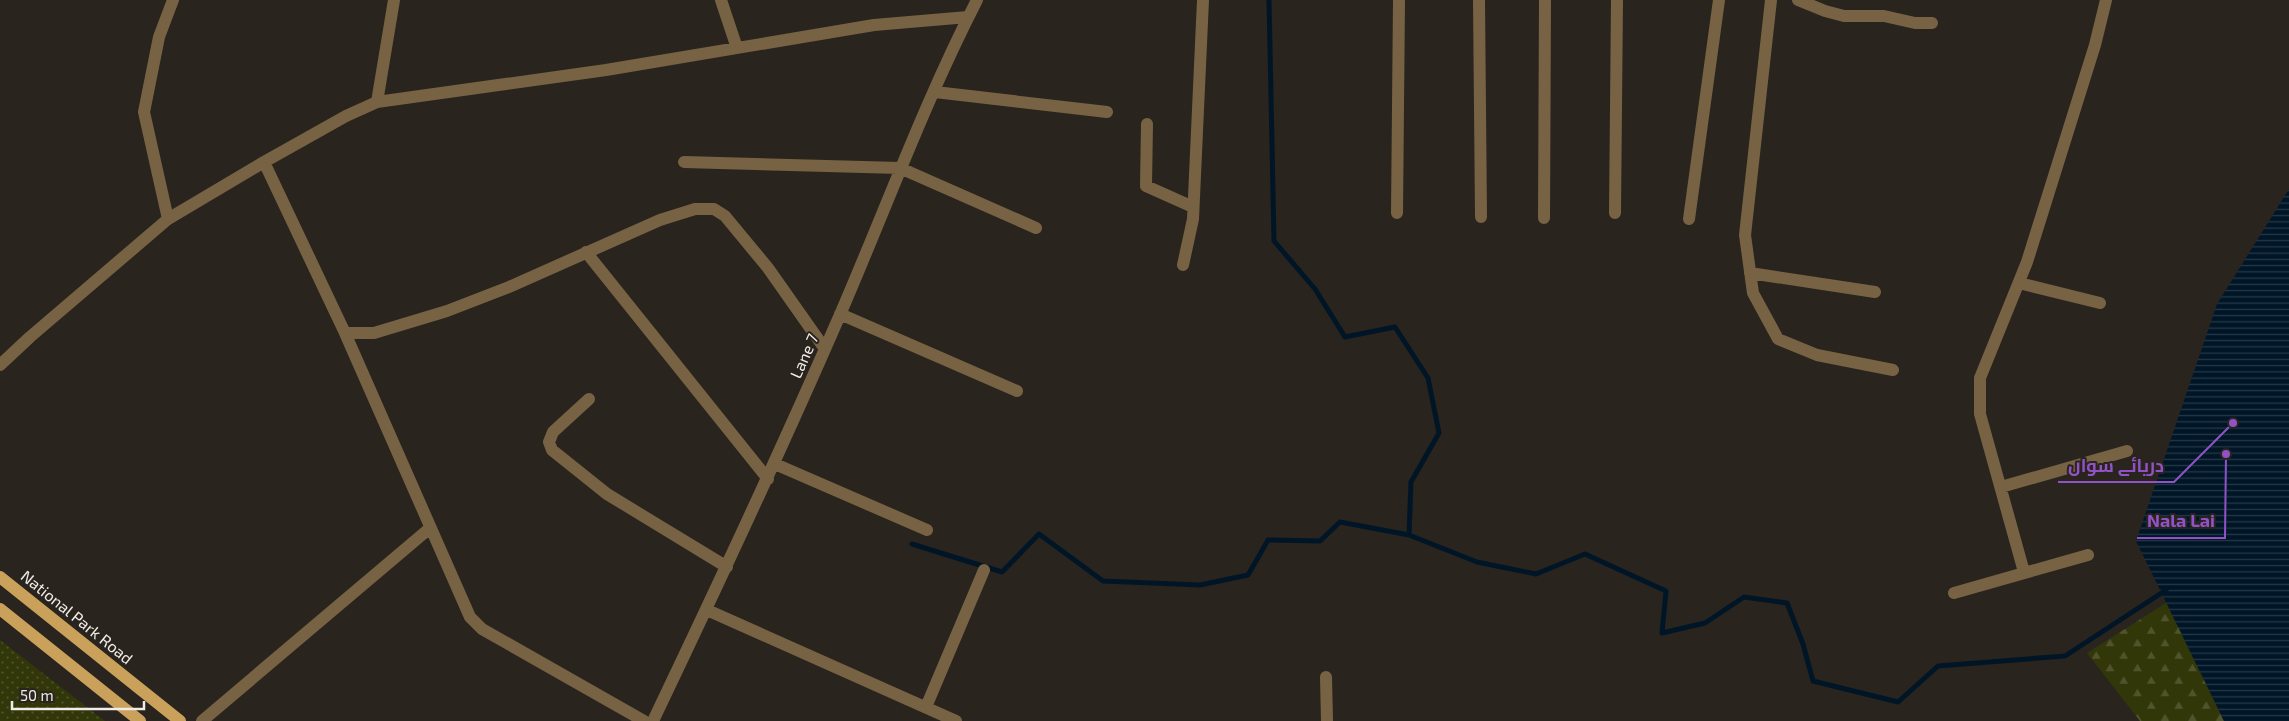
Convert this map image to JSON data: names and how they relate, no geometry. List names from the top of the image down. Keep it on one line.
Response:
{"streets":{"main road":["National Park Road"],"street":["Lane 7"]},"places":["دریائے سواں","Nala Lai"],"scale_bar":"50 m"}
